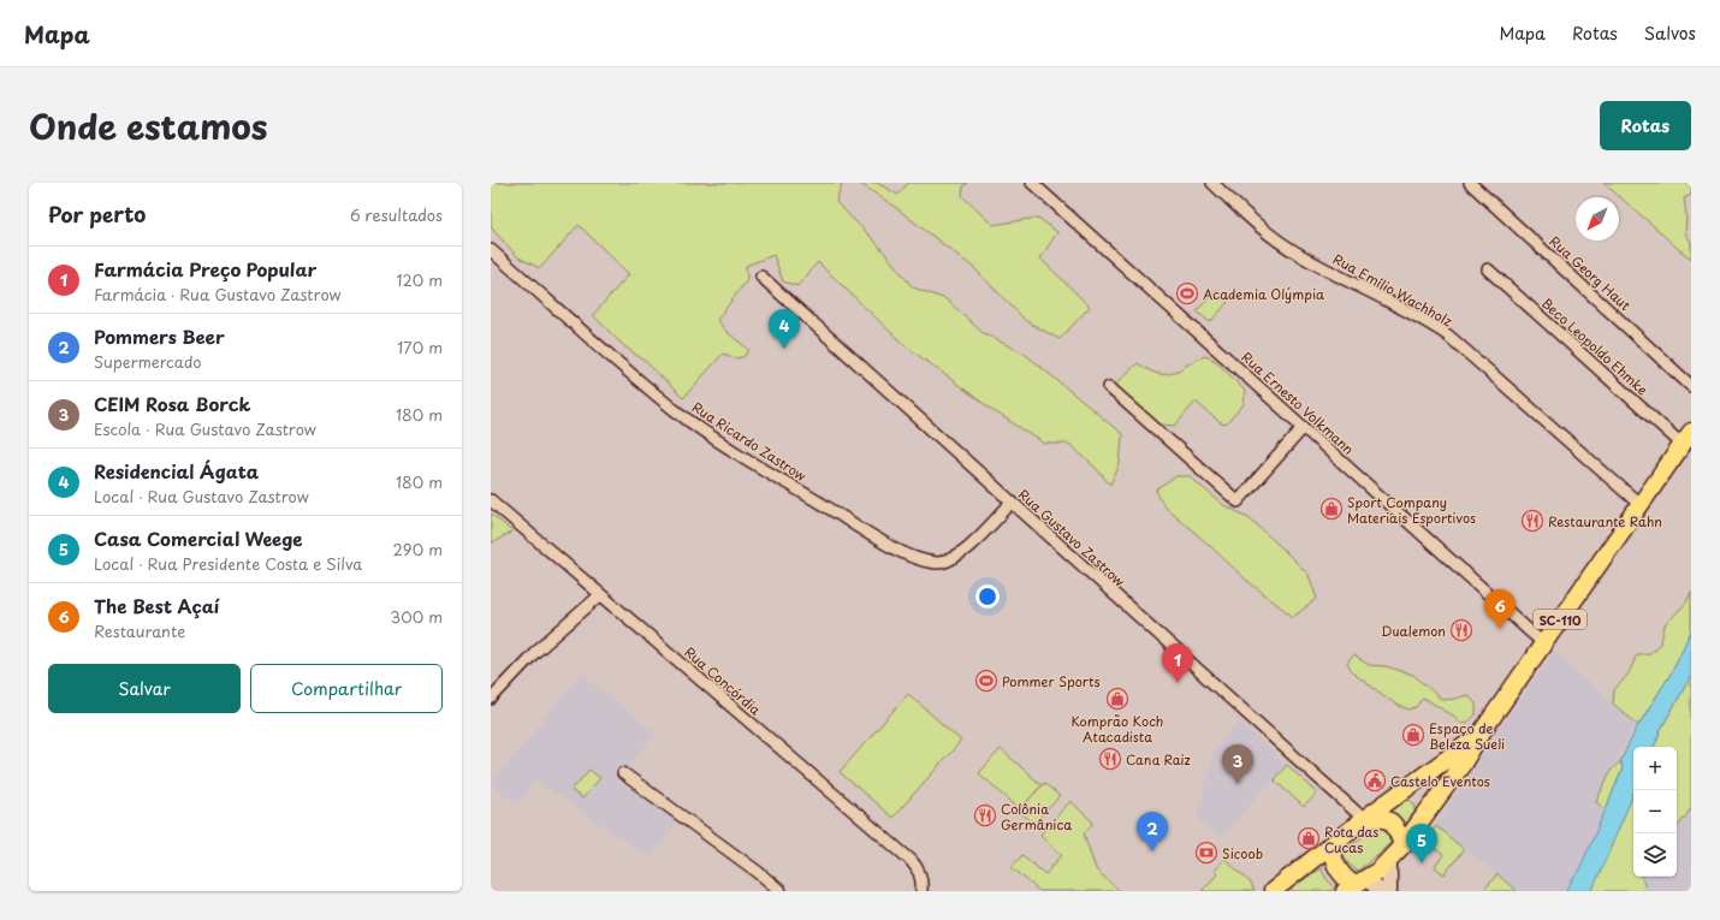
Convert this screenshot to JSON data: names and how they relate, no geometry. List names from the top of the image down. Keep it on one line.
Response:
{"streets":{"main road":["SC-110"],"street":["Rua Georg Haut","Rua Emílio Wachholz","Beco Leopoldo Ehmke","Rua Ernesto Volkmann","Rua Ricardo Zastrow","Rua Gustavo Zastrow","Rua Concórdia"]},"crossings":[["Rua Emílio Wachholz","SC-110"],["Beco Leopoldo Ehmke","SC-110"],["Rua Ernesto Volkmann","SC-110"],["Rua Ricardo Zastrow","Rua Gustavo Zastrow"],["Rua Gustavo Zastrow","SC-110"]],"places":{"sports":["Academia Olýmpia","Pommer Sports"],"shop":["Sport Company Materiais Esportivos","Komprão Koch Atacadista","Espaço de Beleza Sueli","Rota das Cucas"],"restaurant":["Restaurante Rahn","Dualemon","Cana Raiz","Colônia Germânica"],"public building":["Castelo Eventos"],"bank":["Sicoob"]},"north":"bottom left","page":{"header":"Mapa","nav":["Mapa","Rotas","Salvos"],"title":"Onde estamos","buttons":["Rotas",["Salvar","Compartilhar"]],"heading":["Por perto","6 resultados"],"list":[{"mark":"1","name":"Farmácia Preço Popular","note":"Farmácia · Rua Gustavo Zastrow","value":"120 m"},{"mark":"2","name":"Pommers Beer","note":"Supermercado","value":"170 m"},{"mark":"3","name":"CEIM Rosa Borck","note":"Escola · Rua Gustavo Zastrow","value":"180 m"},{"mark":"4","name":"Residencial Ágata","note":"Local · Rua Gustavo Zastrow","value":"180 m"},{"mark":"5","name":"Casa Comercial Weege","note":"Local · Rua Presidente Costa e Silva","value":"290 m"},{"mark":"6","name":"The Best Açaí","note":"Restaurante","value":"300 m"}],"pins":["4","6","1","3","2","5"],"map_buttons":["+","−"]}}
